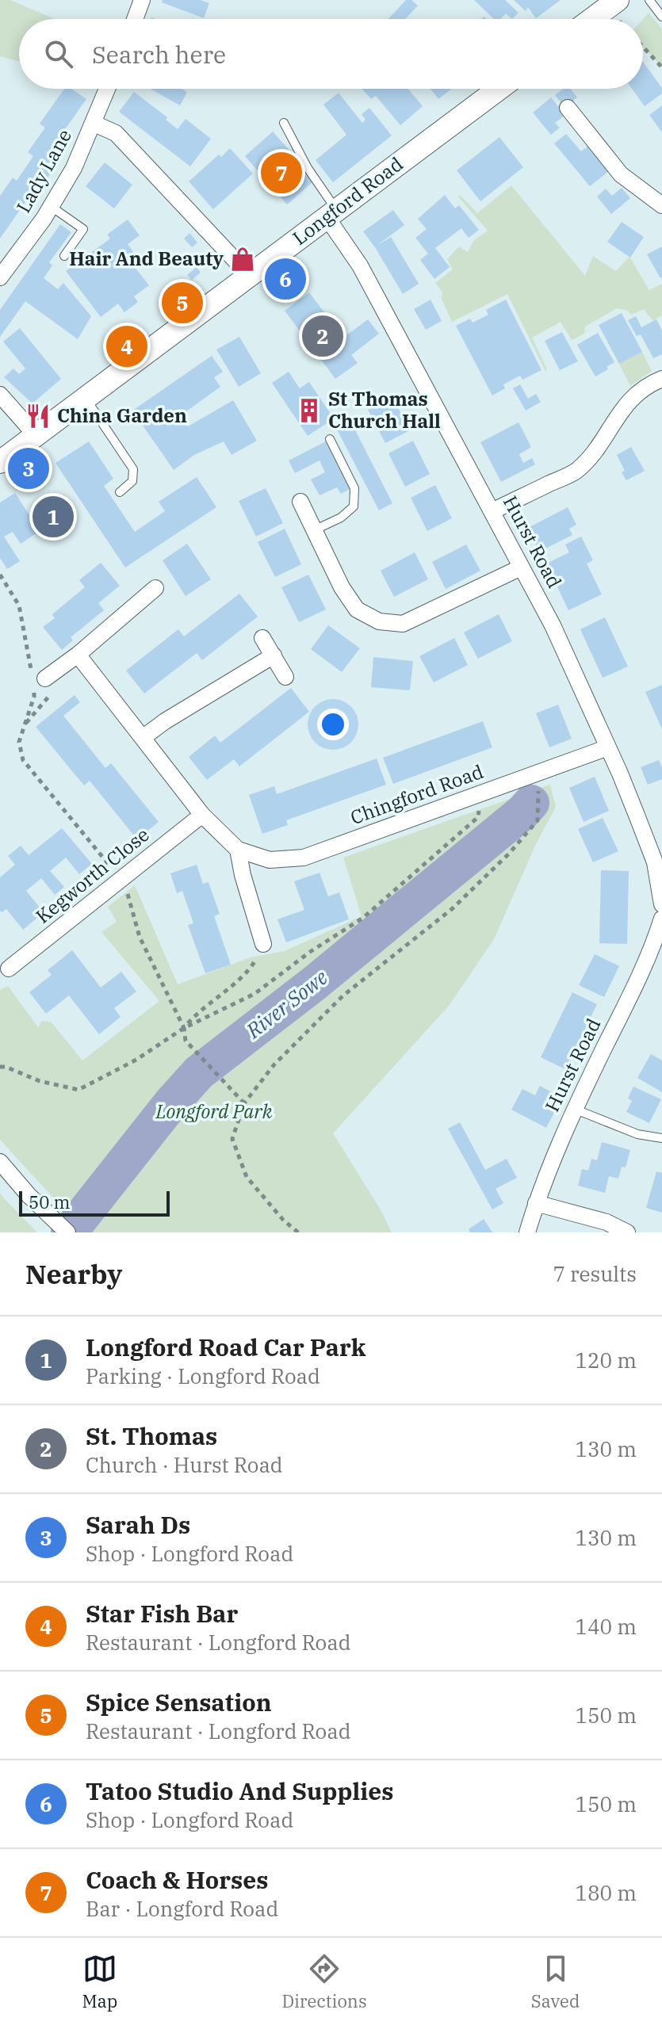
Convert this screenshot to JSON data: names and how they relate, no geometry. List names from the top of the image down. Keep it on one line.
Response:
{"streets":{"main road":["Longford Road"],"street":["Lady Lane","Hurst Road","Chingford Road","Kegworth Close"]},"crossings":[["Longford Road","Hurst Road"],["Hurst Road","Chingford Road"],["Chingford Road","Kegworth Close"]],"water":["River Sowe"],"parks":["Longford Park"],"places":{"shop":["Hair And Beauty"],"building":["St Thomas Church Hall"],"restaurant":["China Garden"]},"scale_bar":"50 m","page":{"search":"Search here","pins":["7","6","5","2","4","3","1"],"scale":"50 m","heading":["Nearby","7 results"],"list":[{"mark":"1","name":"Longford Road Car Park","note":"Parking · Longford Road","value":"120 m"},{"mark":"2","name":"St. Thomas","note":"Church · Hurst Road","value":"130 m"},{"mark":"3","name":"Sarah Ds","note":"Shop · Longford Road","value":"130 m"},{"mark":"4","name":"Star Fish Bar","note":"Restaurant · Longford Road","value":"140 m"},{"mark":"5","name":"Spice Sensation","note":"Restaurant · Longford Road","value":"150 m"},{"mark":"6","name":"Tatoo Studio And Supplies","note":"Shop · Longford Road","value":"150 m"},{"mark":"7","name":"Coach & Horses","note":"Bar · Longford Road","value":"180 m"}],"nav":["Map","Directions","Saved"]}}
